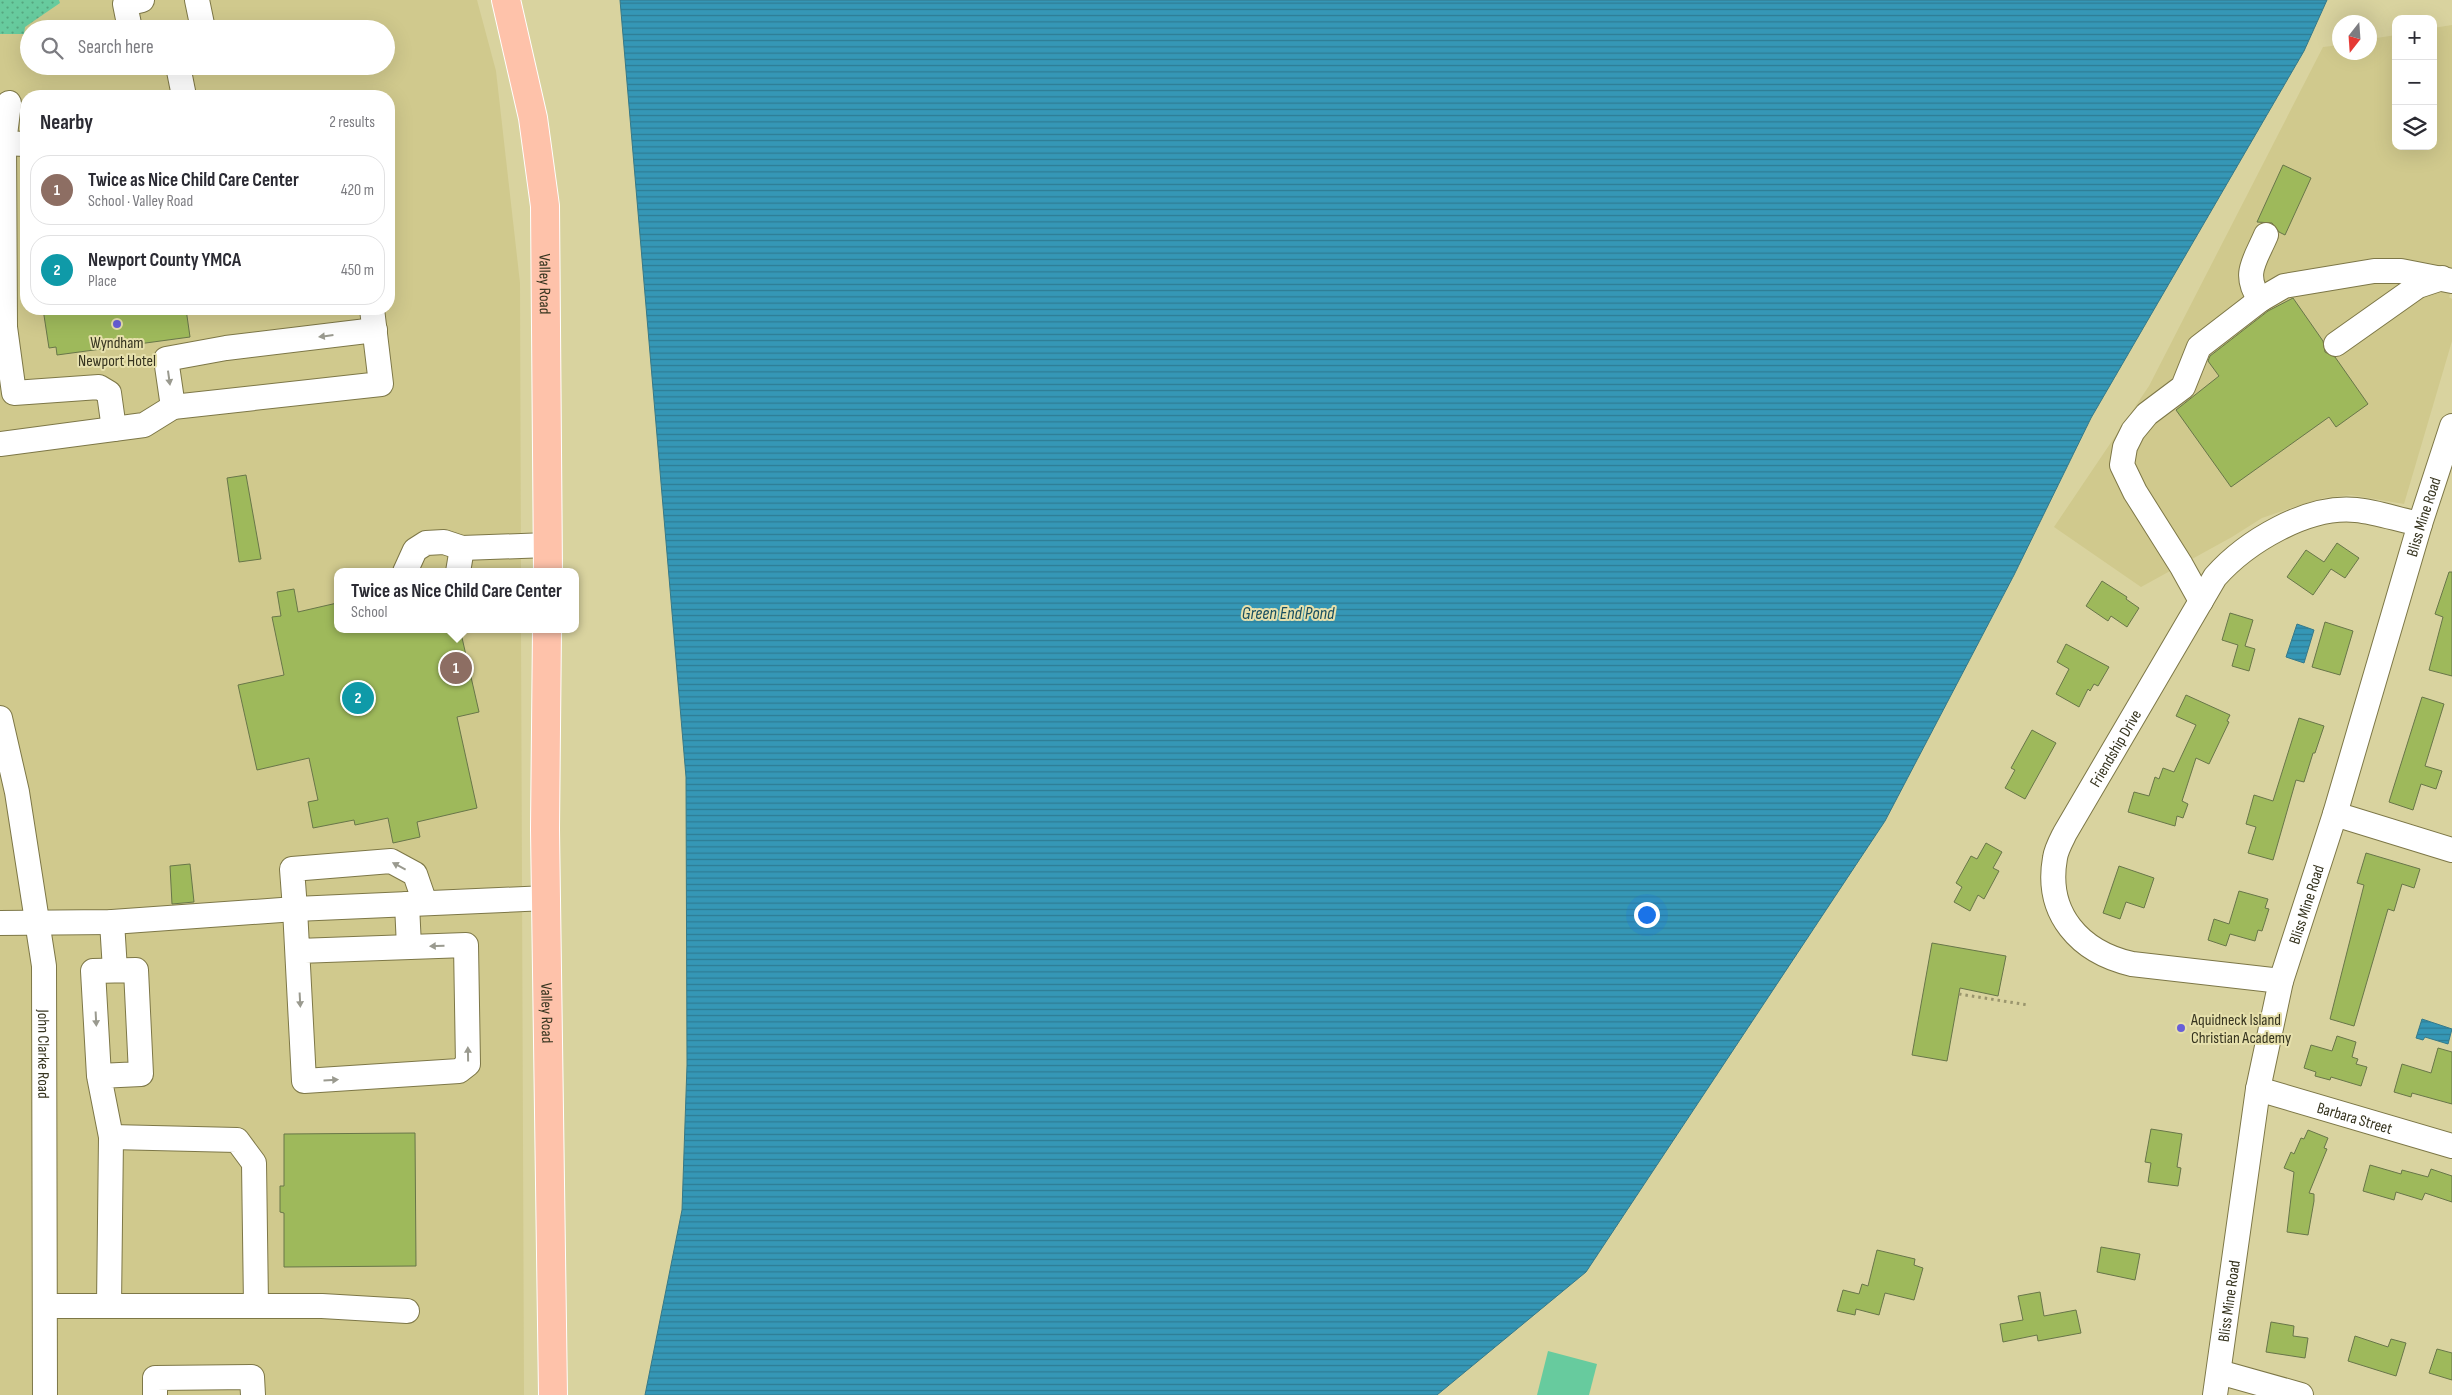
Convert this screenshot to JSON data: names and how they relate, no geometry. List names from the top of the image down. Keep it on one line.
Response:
{"streets":{"main road":["Valley Road"],"street":["Bliss Mine Road","Friendship Drive","John Clarke Road","Barbara Street"]},"crossings":[["Bliss Mine Road","Friendship Drive"],["Bliss Mine Road","Barbara Street"]],"water":["Green End Pond"],"places":["Wyndham Newport Hotel","Aquidneck Island Christian Academy"],"north":"bottom","page":{"map_buttons":["+","−"],"search":"Search here","heading":["Nearby","2 results"],"list":[{"mark":"1","name":"Twice as Nice Child Care Center","note":"School · Valley Road","value":"420 m"},{"mark":"2","name":"Newport County YMCA","note":"Place","value":"450 m"}],"popup":["Twice as Nice Child Care Center","School"],"pins":["1","2"]}}
